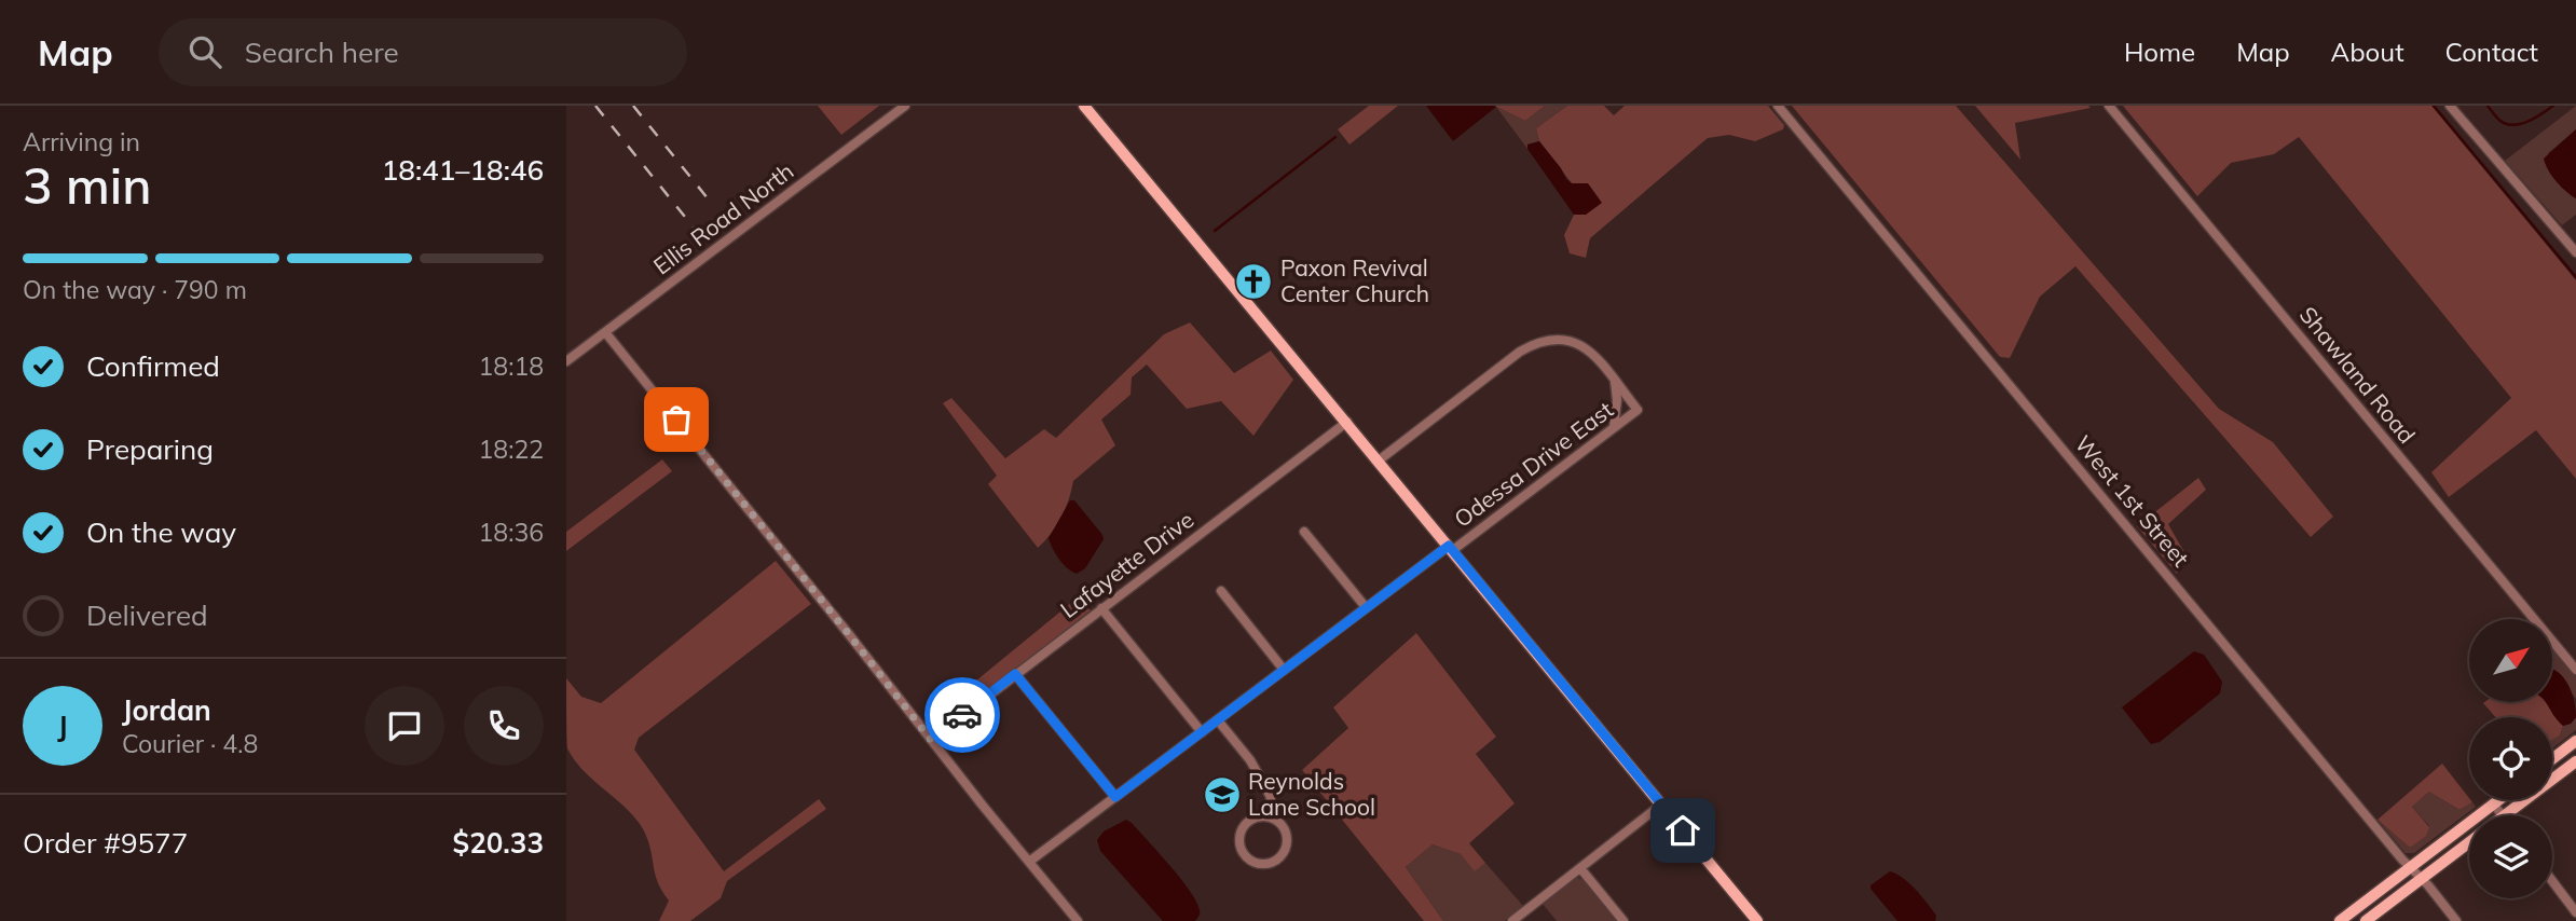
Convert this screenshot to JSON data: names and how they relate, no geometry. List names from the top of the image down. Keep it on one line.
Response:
{"streets":{"street":["Ellis Road North","Shawland Road","Odessa Drive East","West 1st Street","Lafayette Drive"]},"places":{"church":["Paxon Revival Center Church"],"school or university":["Reynolds Lane School"]},"north":"top right","page":{"header":"Map","search":"Search here","nav":["Home","Map","About","Contact"],"heading":["3 min","Arriving in","18:41–18:46"],"panel":["Jordan","Courier · 4.8","Order #9577","$20.33"],"bar":"On the way · 790 m","list":[["Confirmed","18:18"],["Preparing","18:22"],["On the way","18:36"],"Delivered"],"round":"J"}}
